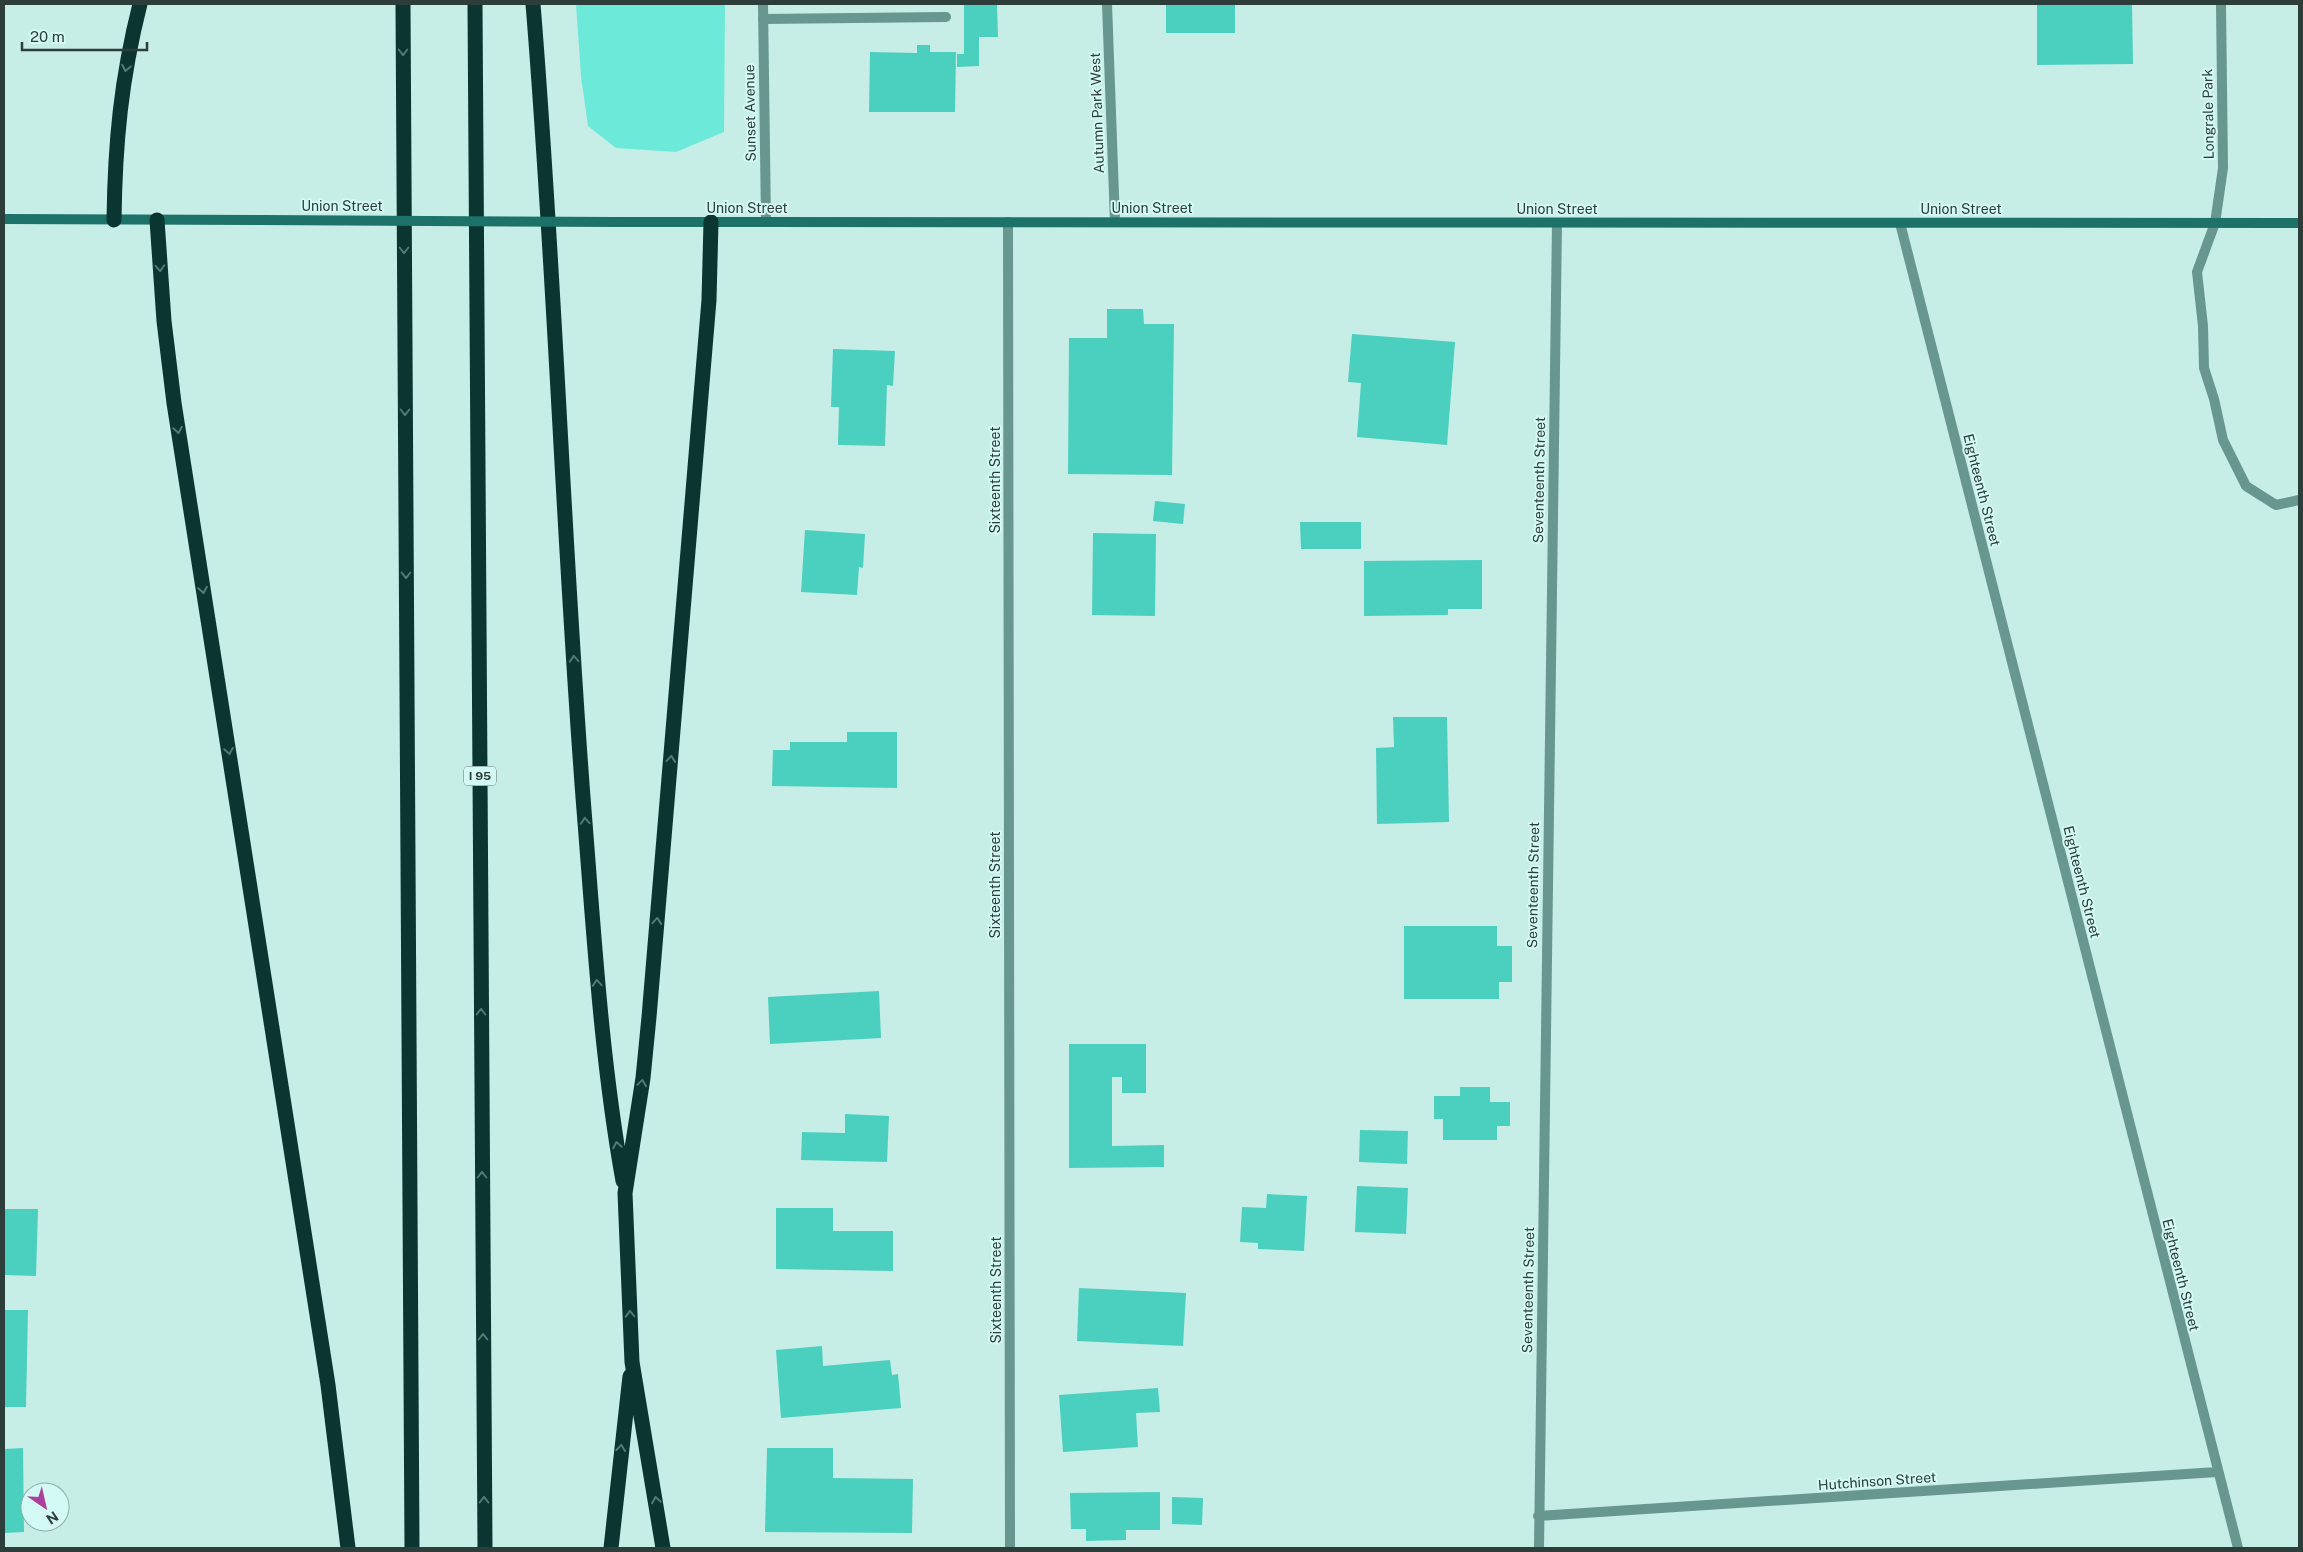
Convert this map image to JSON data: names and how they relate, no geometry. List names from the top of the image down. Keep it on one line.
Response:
{"streets":{"highway":["I 95"],"main road":["Union Street"],"street":["Sunset Avenue","Autumn Park West","Longrale Park","Sixteenth Street","Seventeenth Street","Eighteenth Street","Hutchinson Street"]},"crossings":[["Sunset Avenue","Union Street"],["Autumn Park West","Union Street"],["Longrale Park","Union Street"],["Union Street","Sixteenth Street"],["Union Street","Seventeenth Street"],["Union Street","Eighteenth Street"],["Seventeenth Street","Hutchinson Street"],["Eighteenth Street","Hutchinson Street"]],"scale_bar":"20 m","north":"bottom right"}
